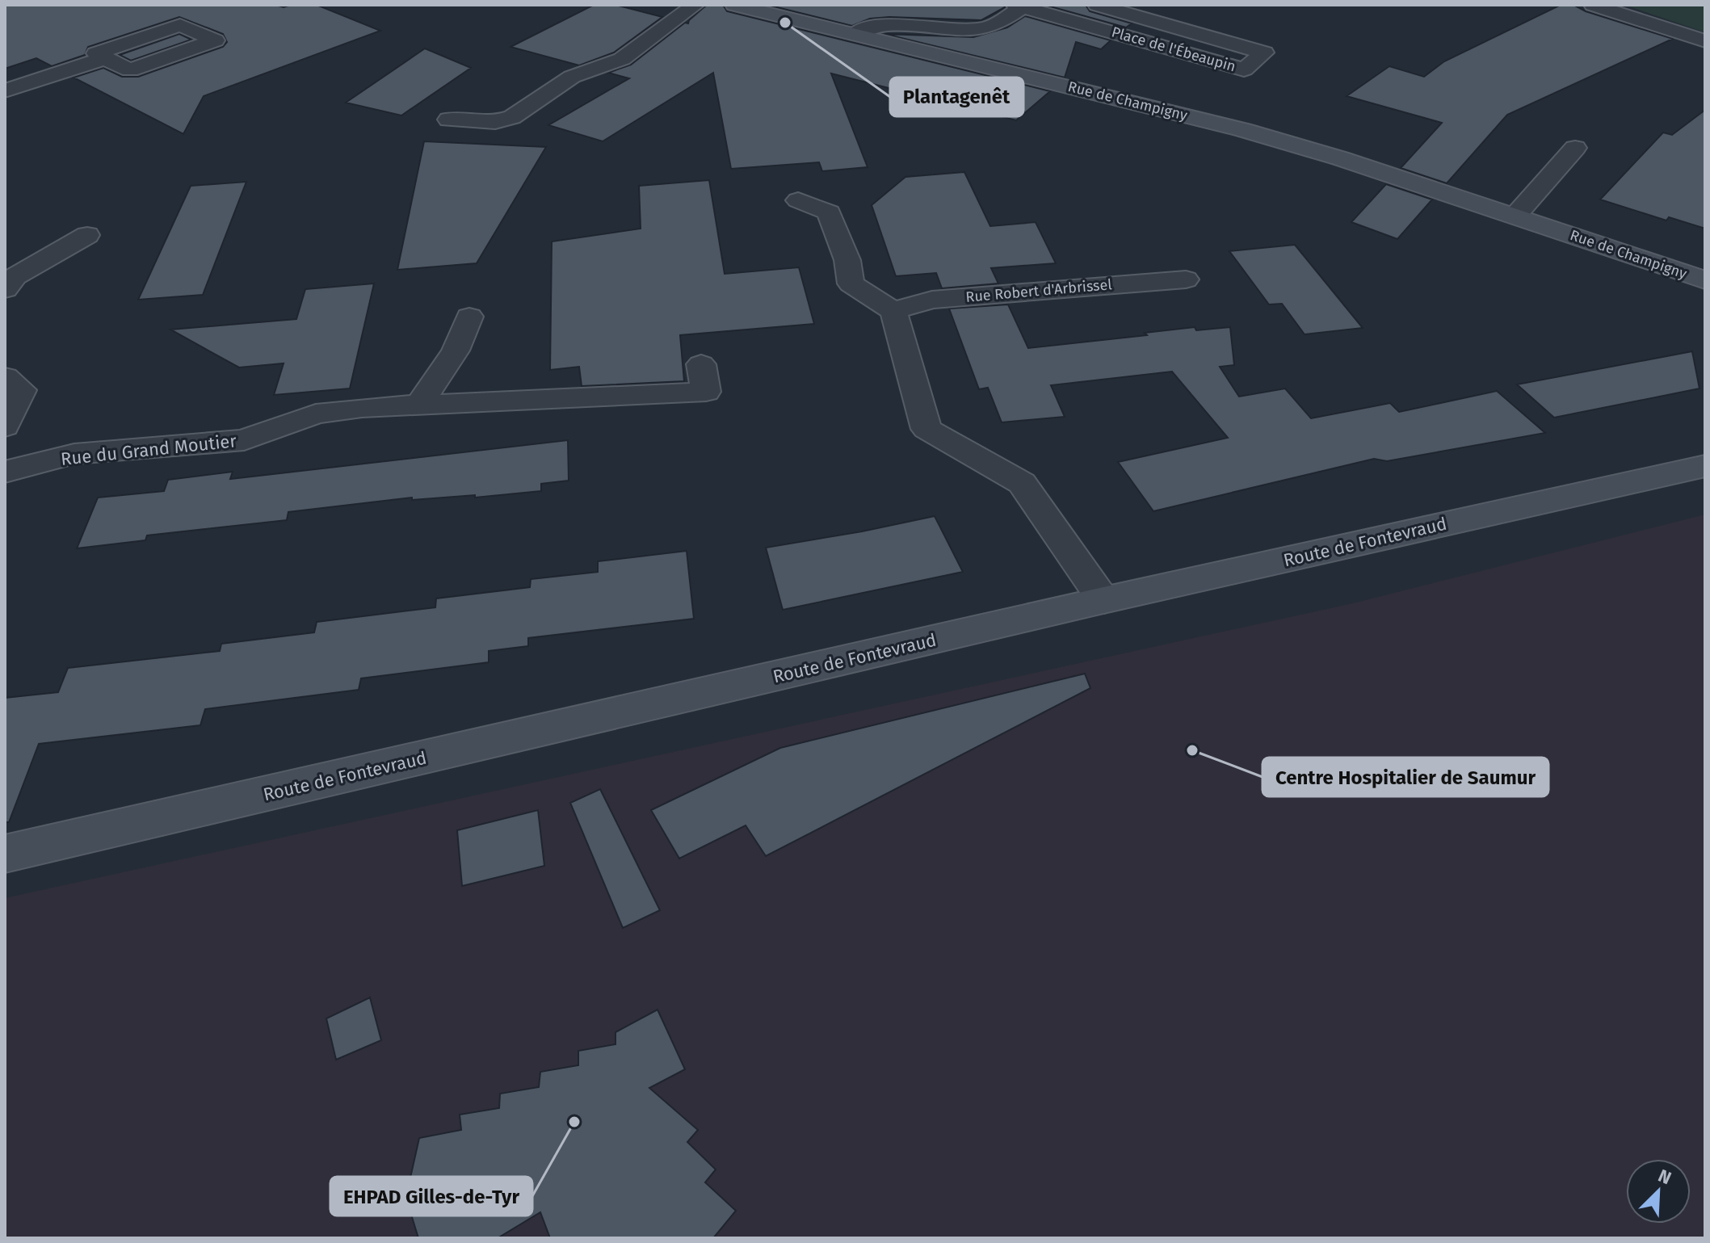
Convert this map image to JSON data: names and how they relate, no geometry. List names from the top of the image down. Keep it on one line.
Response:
{"streets":{"street":["Place de l'Ébeaupin","Rue de Champigny","Rue Robert d'Arbrissel","Rue du Grand Moutier","Route de Fontevraud"]},"crossings":[["Place de l'Ébeaupin","Rue de Champigny"]],"places":["Plantagenêt","Centre Hospitalier de Saumur","EHPAD Gilles-de-Tyr"],"north":"top right"}
